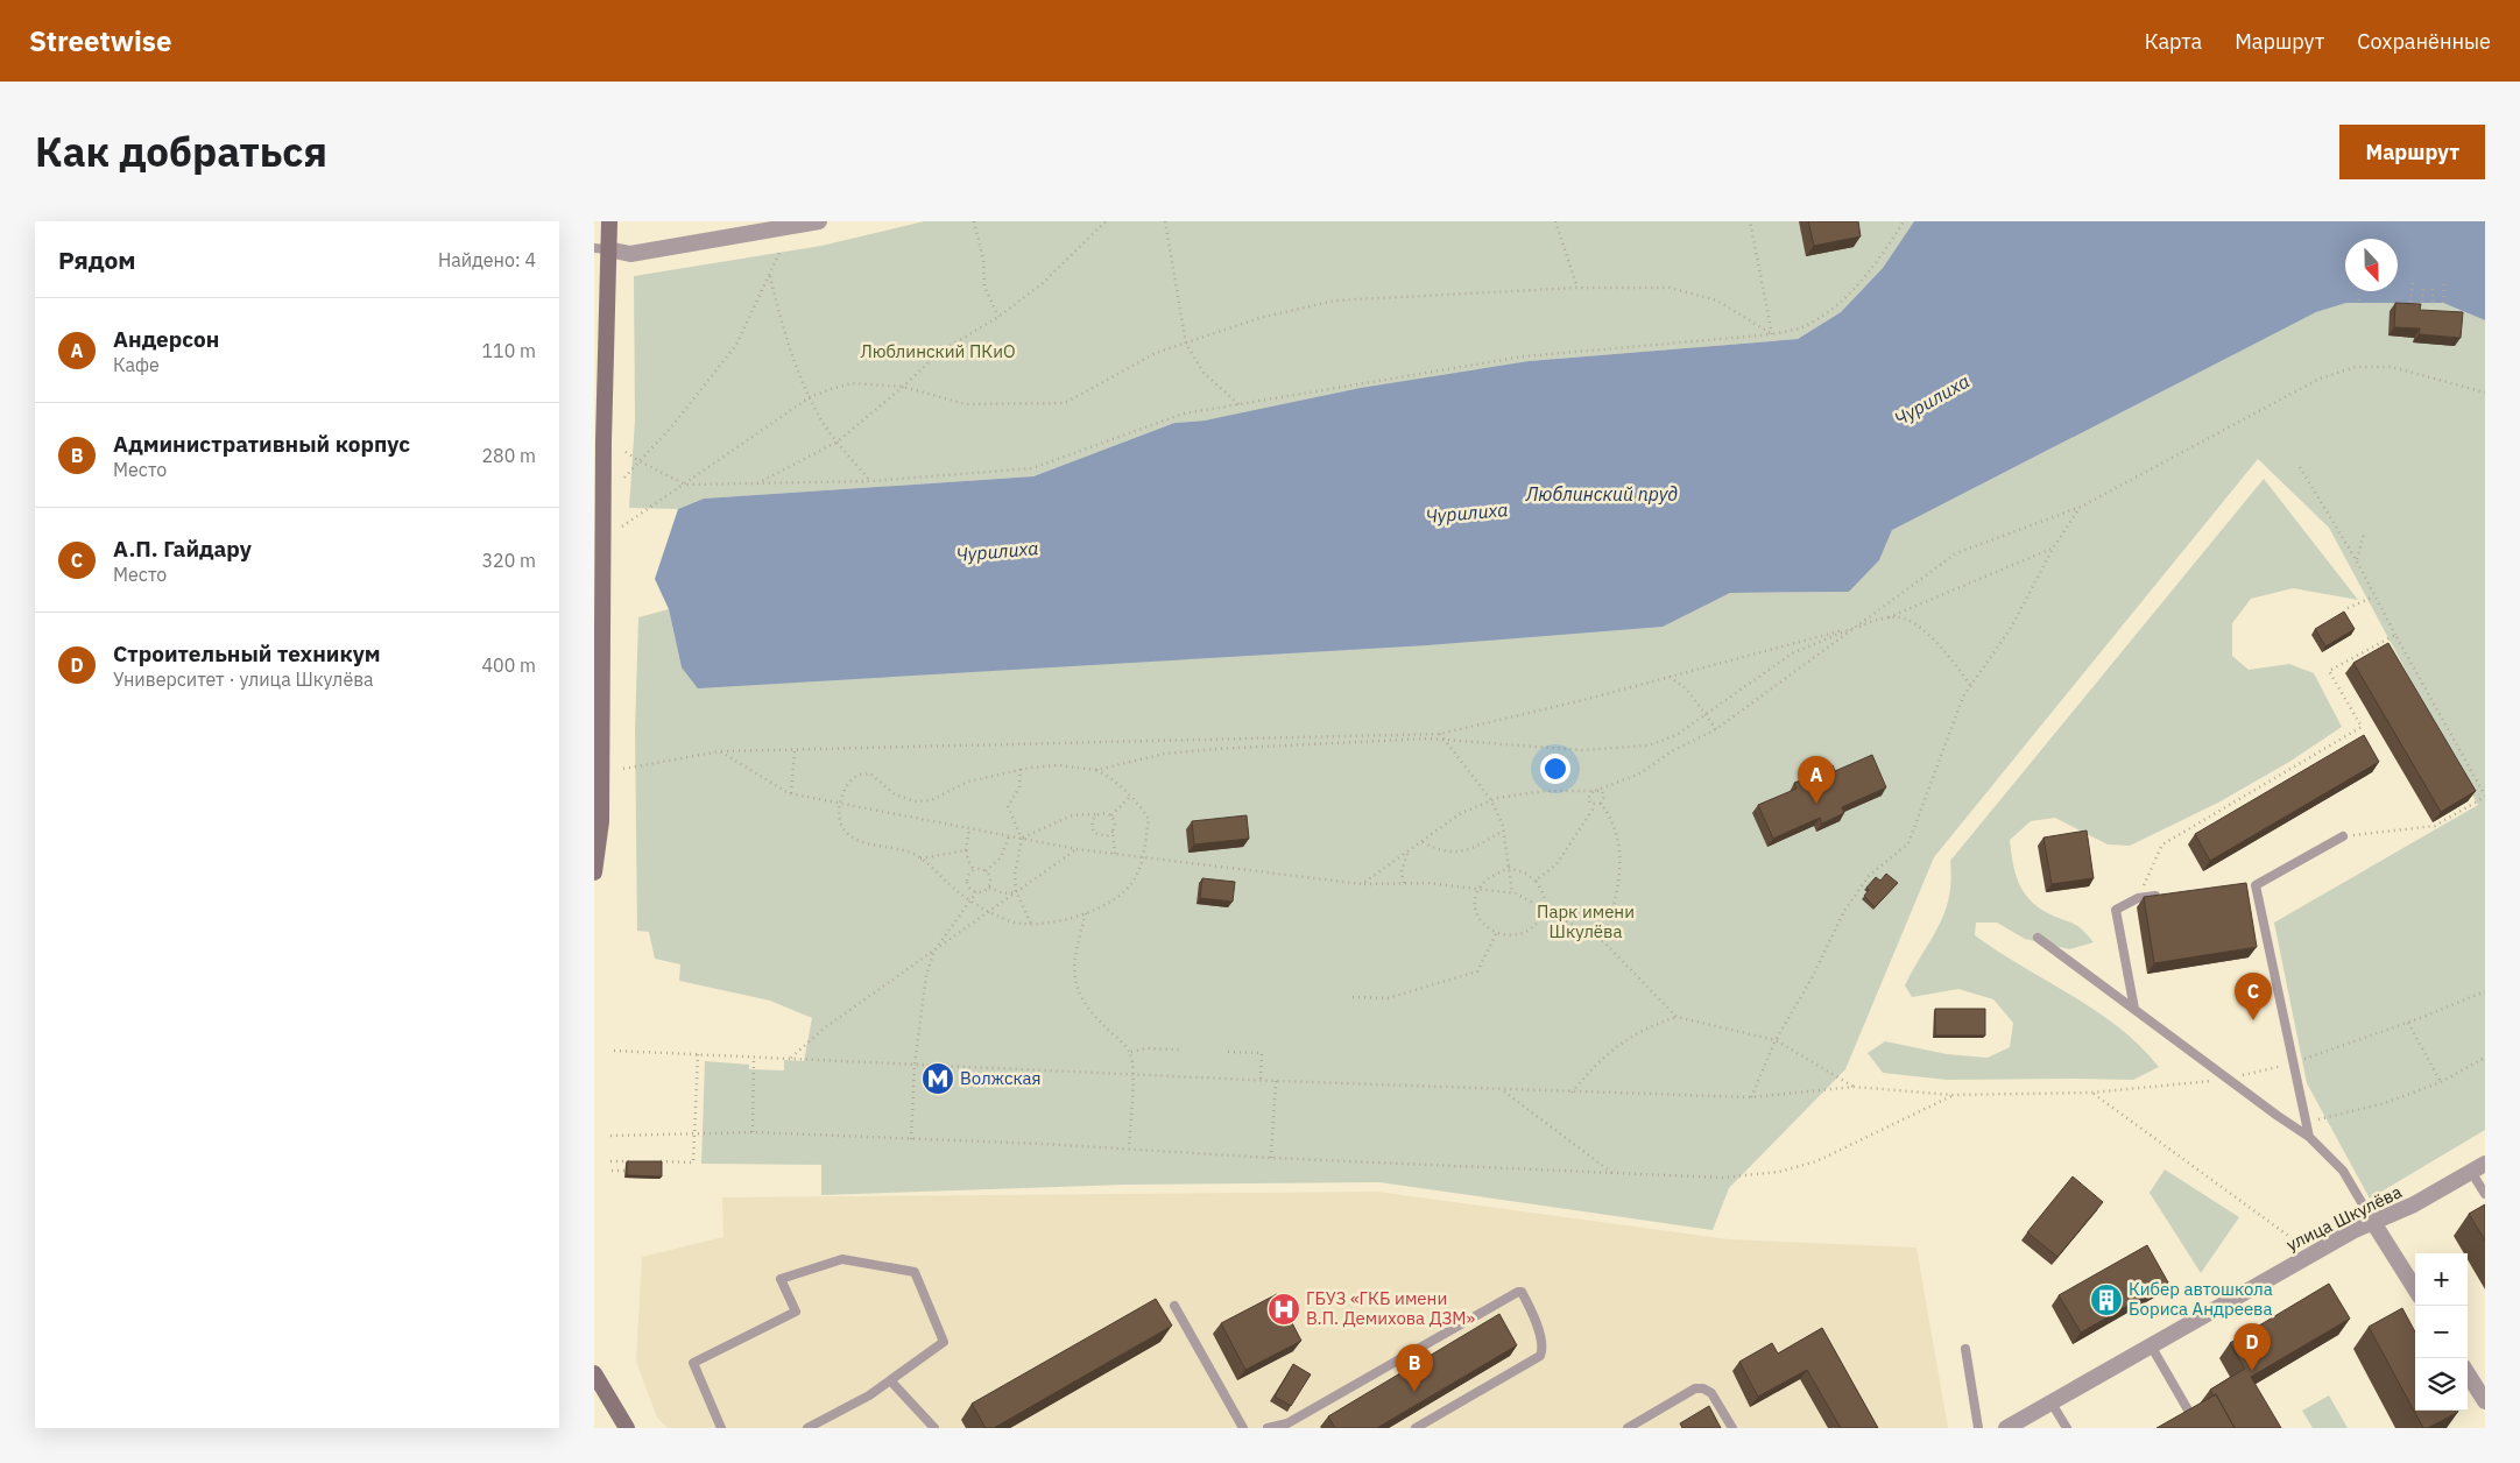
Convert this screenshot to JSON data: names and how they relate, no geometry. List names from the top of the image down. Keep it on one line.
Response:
{"streets":{"street":["улица Шкулёва"]},"water":["Чурилиха","Люблинский пруд"],"parks":["Люблинский ПКиО","Парк имени Шкулёва"],"places":{"metro station":["Волжская"],"building":["Кибер автошкола Бориса Андреева"],"hospital":["ГБУЗ «ГКБ имени В.П. Демихова ДЗМ»"]},"north":"bottom","page":{"header":"Streetwise","nav":["Карта","Маршрут","Сохранённые"],"title":"Как добраться","buttons":"Маршрут","heading":["Рядом","Найдено: 4"],"list":[{"mark":"A","name":"Андерсон","note":"Кафе","value":"110 m"},{"mark":"B","name":"Административный корпус","note":"Место","value":"280 m"},{"mark":"C","name":"А.П. Гайдару","note":"Место","value":"320 m"},{"mark":"D","name":"Строительный техникум","note":"Университет · улица Шкулёва","value":"400 m"}],"pins":["A","C","D","B"],"map_buttons":["+","−"]}}
